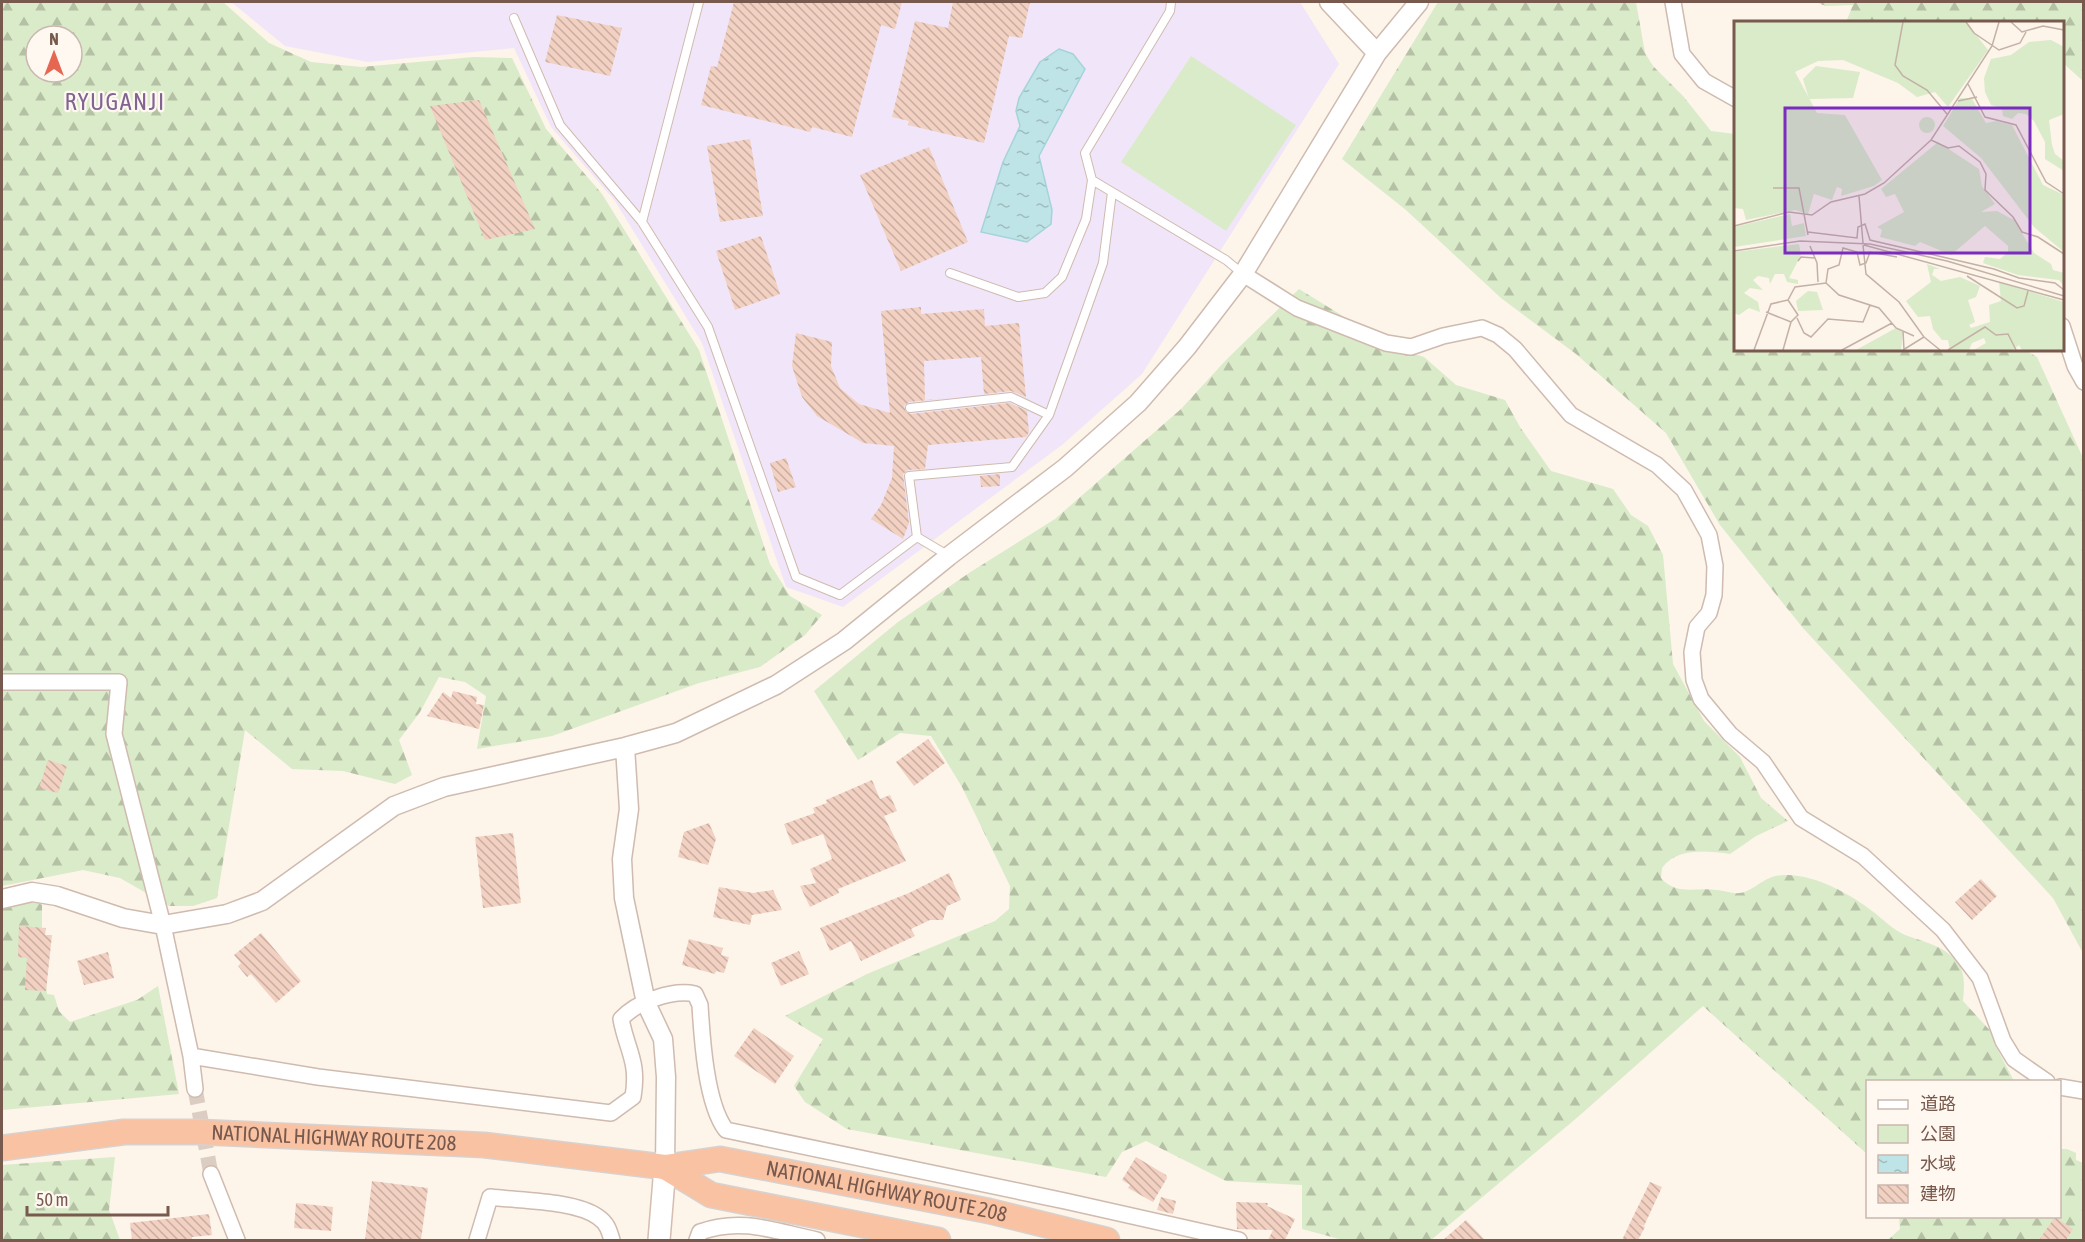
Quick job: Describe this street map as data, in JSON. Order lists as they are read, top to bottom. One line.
{"streets":{"highway":["NATIONAL HIGHWAY ROUTE 208"]},"districts":["RYUGANJI"],"legend":["道路","公園","水域","建物"],"scale_bar":"50 m","north":"top"}
